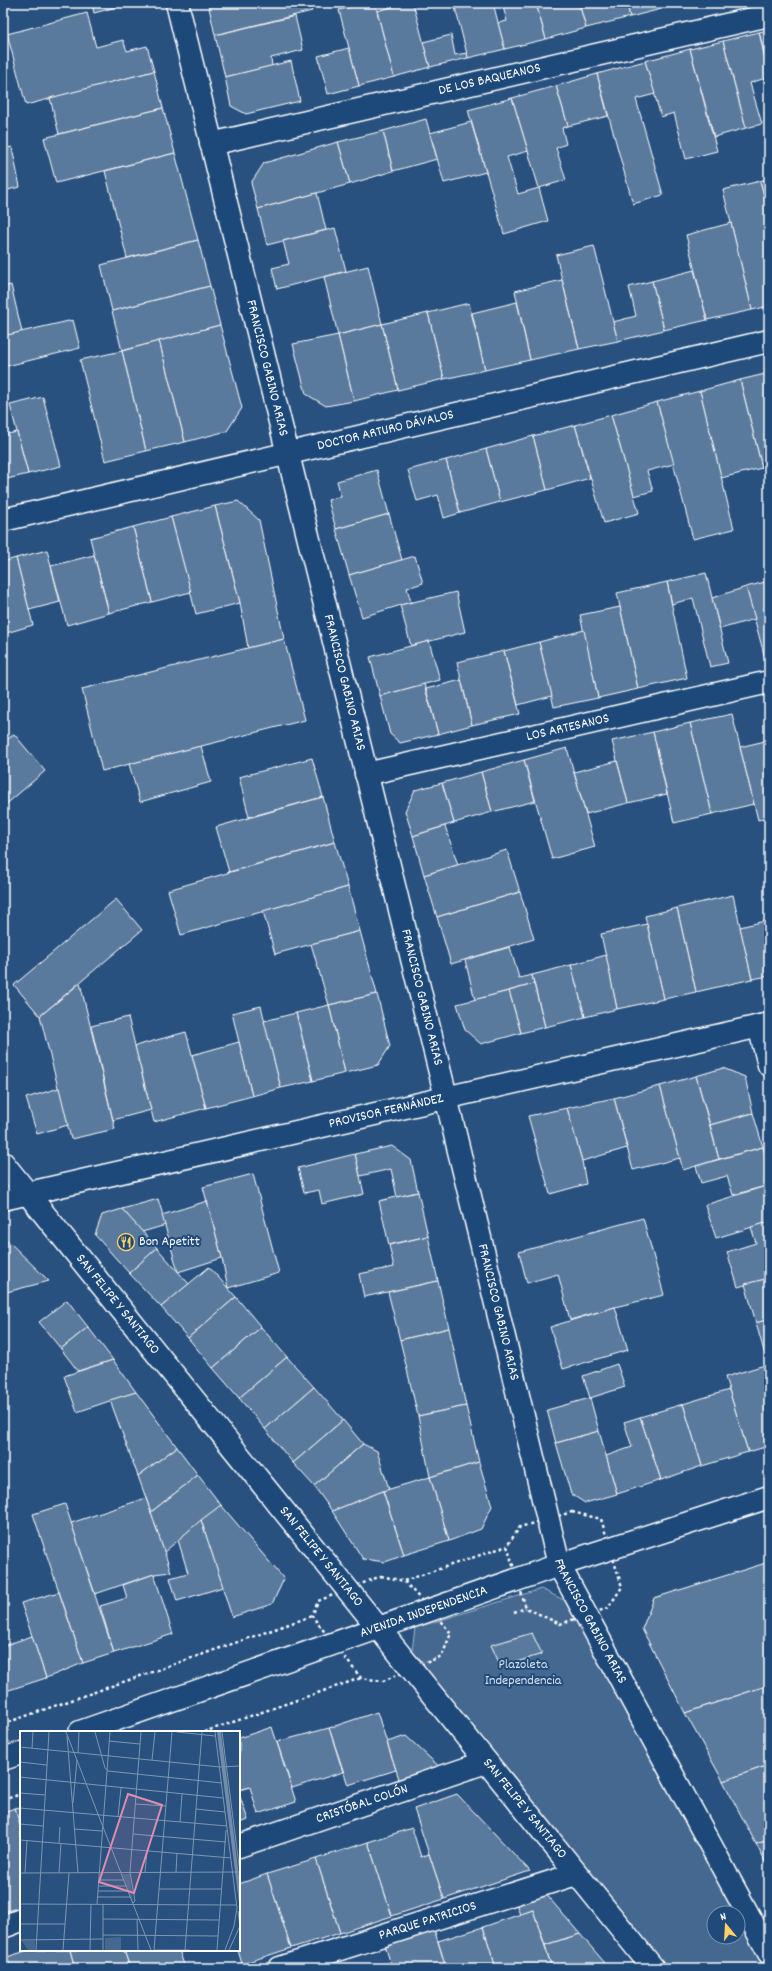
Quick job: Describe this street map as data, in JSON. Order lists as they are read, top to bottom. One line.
{"streets":{"street":["DE LOS BAQUEANOS","FRANCISCO GABINO ARIAS","DOCTOR ARTURO DÁVALOS","LOS ARTESANOS","PROVISOR FERNÁNDEZ","SAN FELIPE Y SANTIAGO","AVENIDA INDEPENDENCIA","CRISTÓBAL COLÓN","PARQUE PATRICIOS"]},"crossings":[["DE LOS BAQUEANOS","FRANCISCO GABINO ARIAS"],["FRANCISCO GABINO ARIAS","DOCTOR ARTURO DÁVALOS"],["FRANCISCO GABINO ARIAS","LOS ARTESANOS"],["FRANCISCO GABINO ARIAS","PROVISOR FERNÁNDEZ"],["FRANCISCO GABINO ARIAS","AVENIDA INDEPENDENCIA"],["PROVISOR FERNÁNDEZ","SAN FELIPE Y SANTIAGO"],["SAN FELIPE Y SANTIAGO","AVENIDA INDEPENDENCIA"],["SAN FELIPE Y SANTIAGO","CRISTÓBAL COLÓN"],["SAN FELIPE Y SANTIAGO","PARQUE PATRICIOS"]],"parks":["Plazoleta Independencia"],"places":{"restaurant":["Bon Apetitt"]},"north":"top"}
